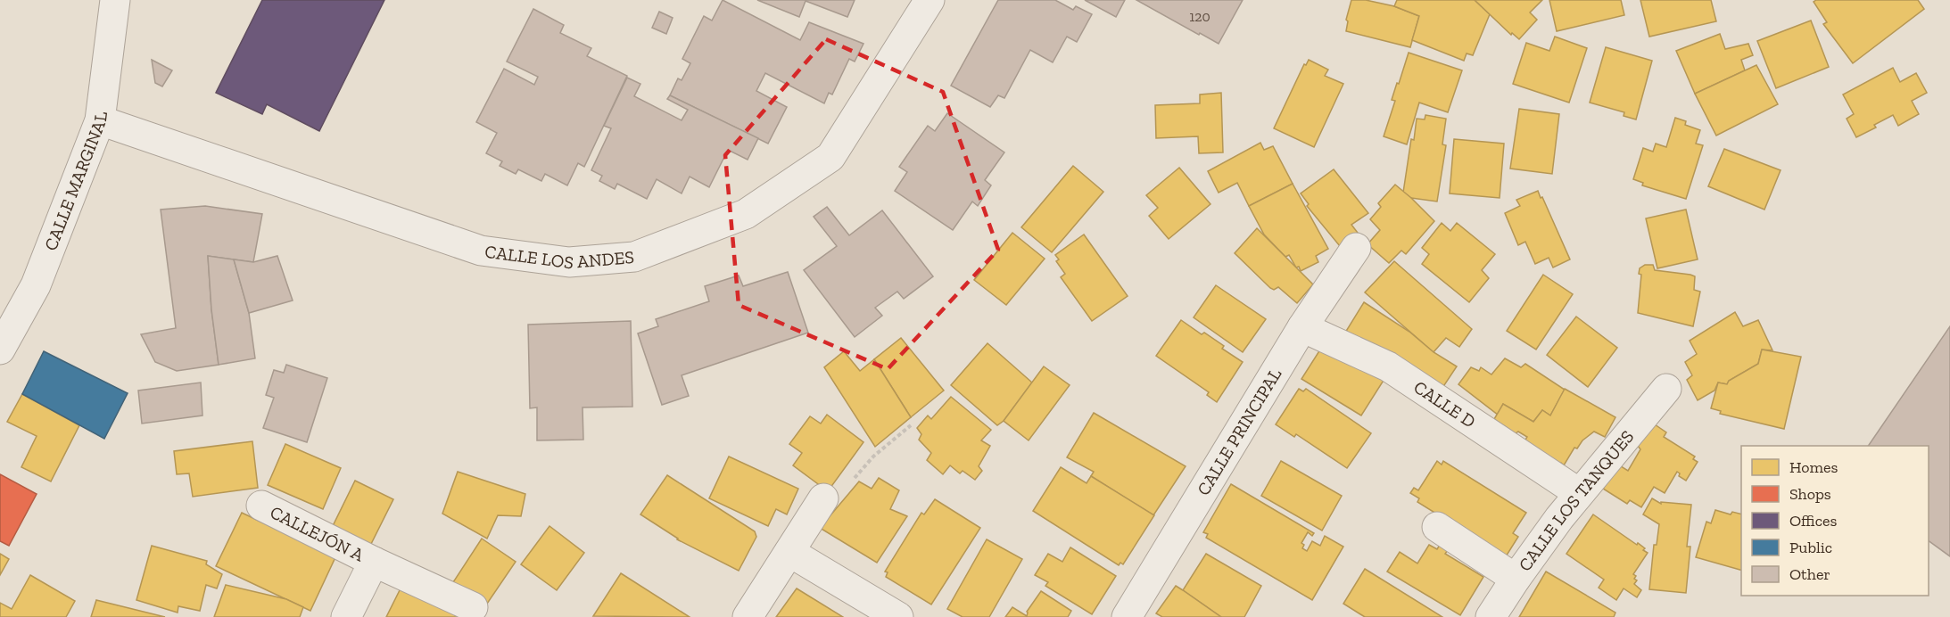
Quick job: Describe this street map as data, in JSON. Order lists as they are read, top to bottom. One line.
{"streets":{"street":["CALLE MARGINAL","CALLE LOS ANDES","CALLE D","CALLE PRINCIPAL","CALLE LOS TANQUES","CALLEJÓN A"]},"crossings":[["CALLE MARGINAL","CALLE LOS ANDES"],["CALLE D","CALLE PRINCIPAL"],["CALLE D","CALLE LOS TANQUES"]],"house_numbers":["120"],"legend":["Homes","Shops","Offices","Public","Other"]}
